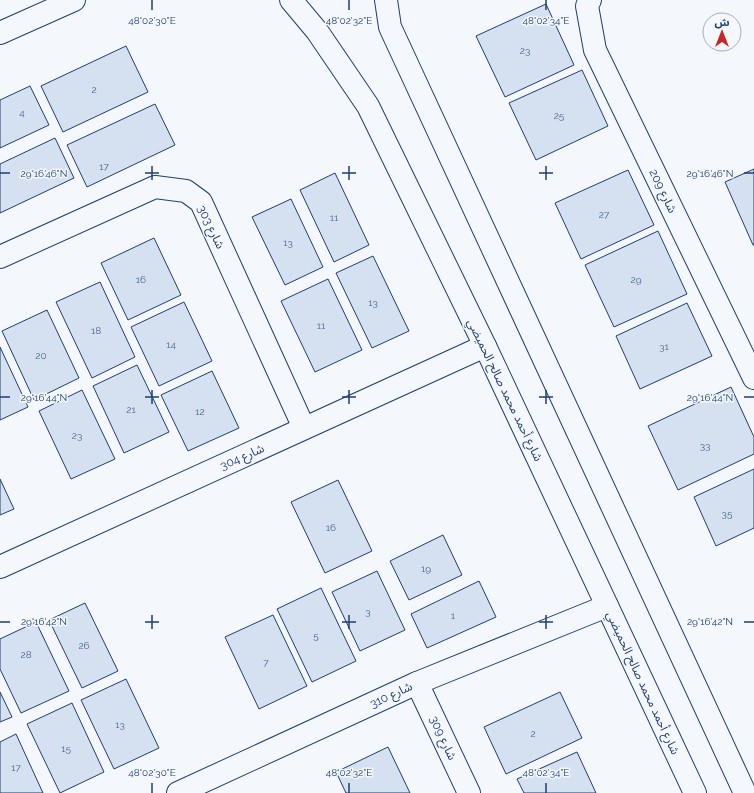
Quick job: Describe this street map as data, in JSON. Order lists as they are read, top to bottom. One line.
{"streets":{"street":["شارع 209","شارع 303","شارع أحمد محمد صالح الحميضي","شارع 304","شارع 310","شارع 309"]},"crossings":[["شارع 303","شارع 304"],["شارع أحمد محمد صالح الحميضي","شارع 304"],["شارع أحمد محمد صالح الحميضي","شارع 310"],["شارع 310","شارع 309"]],"house_numbers":["23","2","4","25","17","27","11","13","16","29","13","11","18","14","31","20","21","12","23","33","35","16","19","3","1","5","26","28","7","13","2","15","17"],"north":"top","coordinates":["48°02'30\"E","48°02'32\"E","48°02'34\"E","29°16'46\"N","29°16'44\"N","29°16'42\"N"]}
